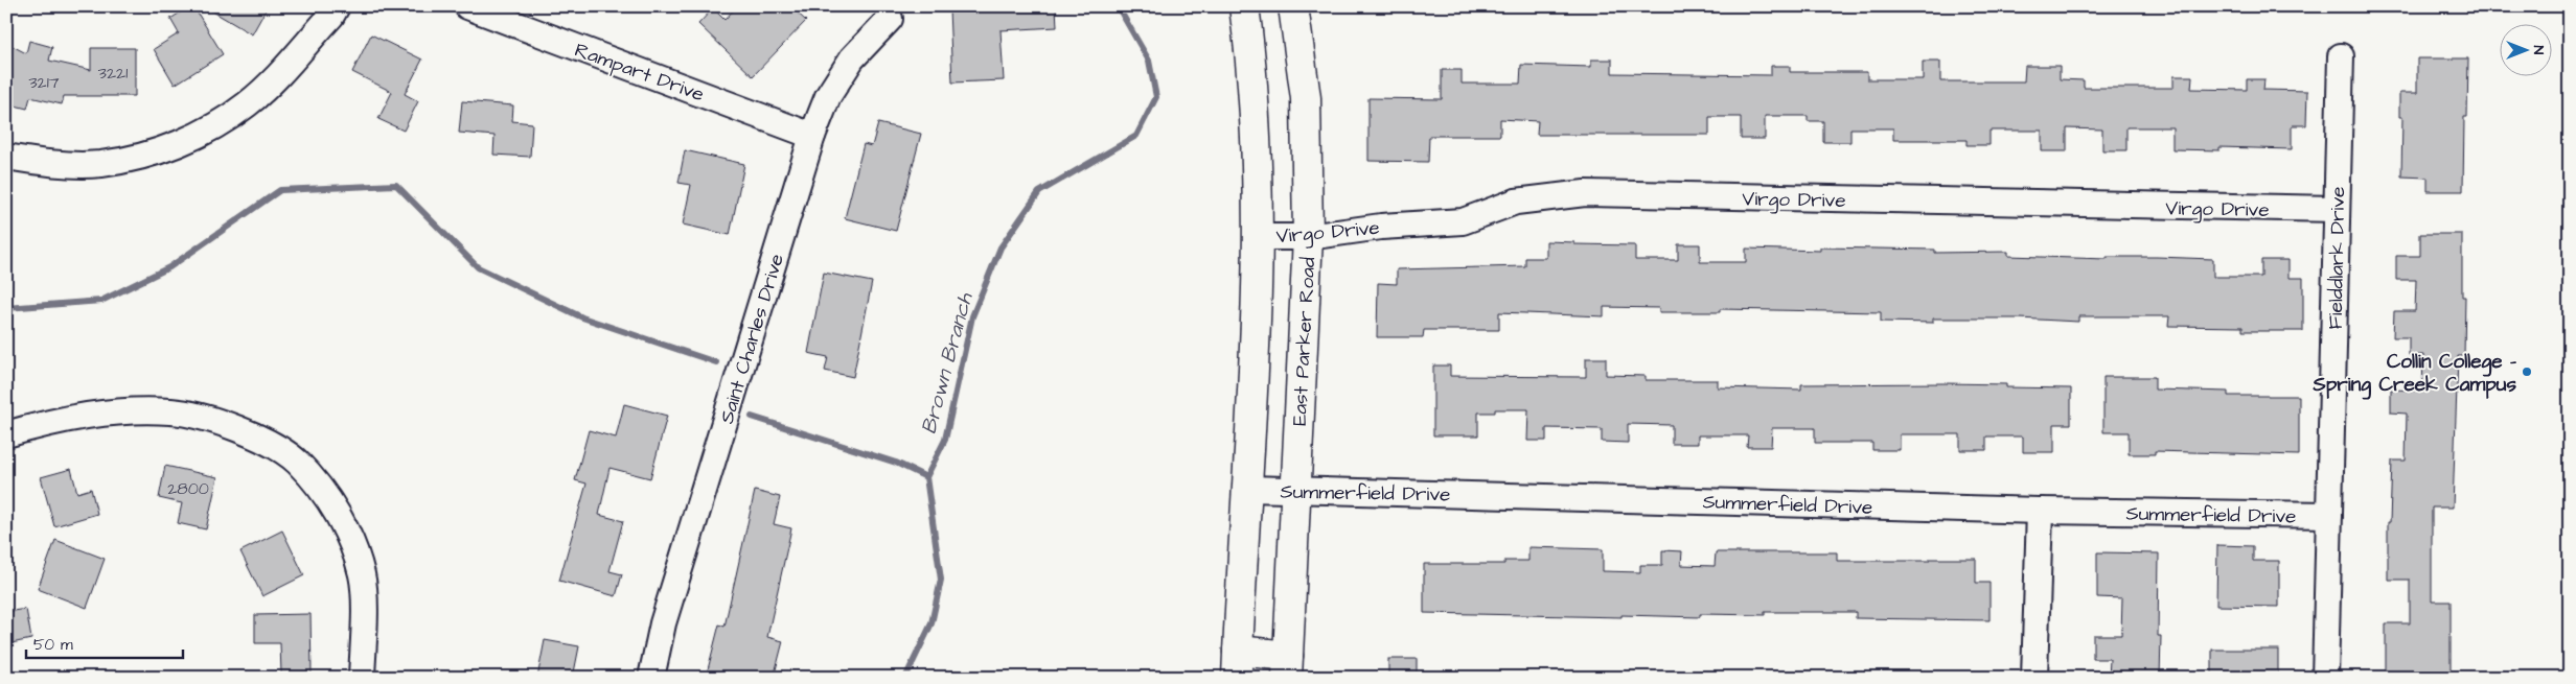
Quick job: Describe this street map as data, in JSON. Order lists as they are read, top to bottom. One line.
{"streets":{"main road":["East Parker Road"],"street":["Rampart Drive","Virgo Drive","Fielddlark Drive","Saint Charles Drive","Summerfield Drive"]},"crossings":[["Rampart Drive","Saint Charles Drive"],["Virgo Drive","Fielddlark Drive"],["Virgo Drive","East Parker Road"],["Fielddlark Drive","Summerfield Drive"],["East Parker Road","Summerfield Drive"]],"water":["Brown Branch"],"places":["Collin College - Spring Creek Campus"],"house_numbers":["3221","3217","2800"],"scale_bar":"50 m","north":"right"}
